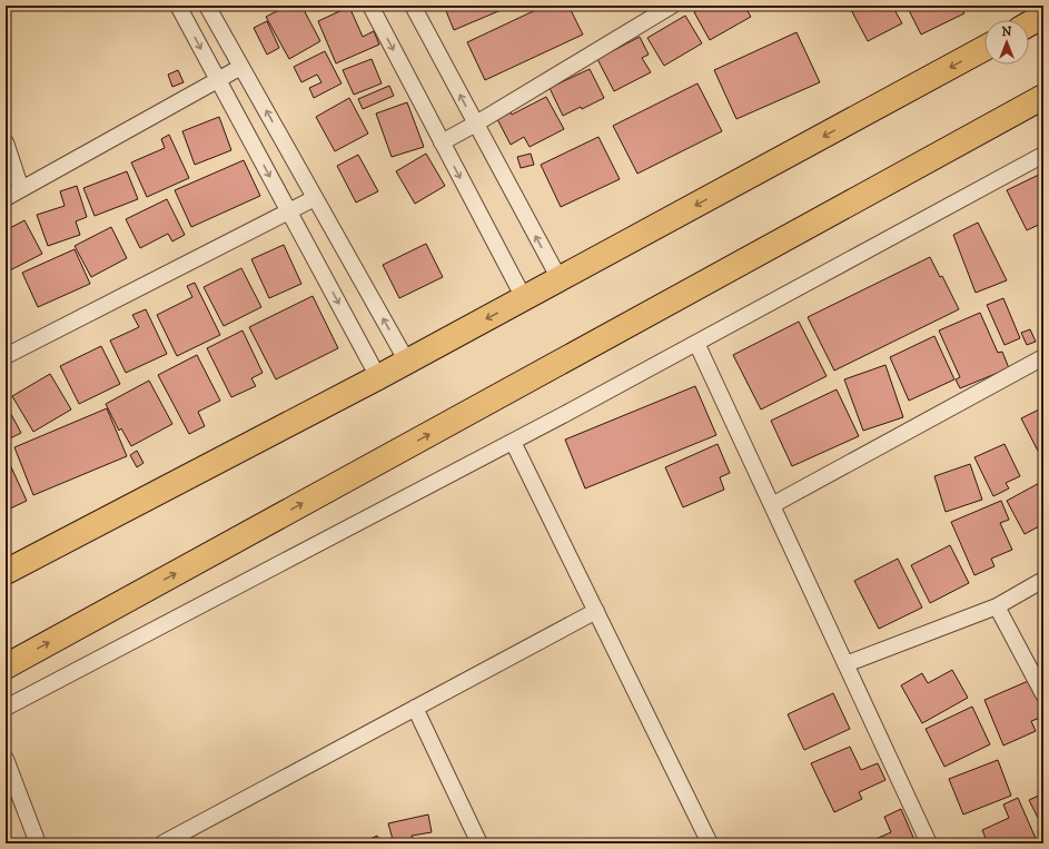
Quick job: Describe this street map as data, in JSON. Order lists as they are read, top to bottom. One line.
{"north":"top"}
